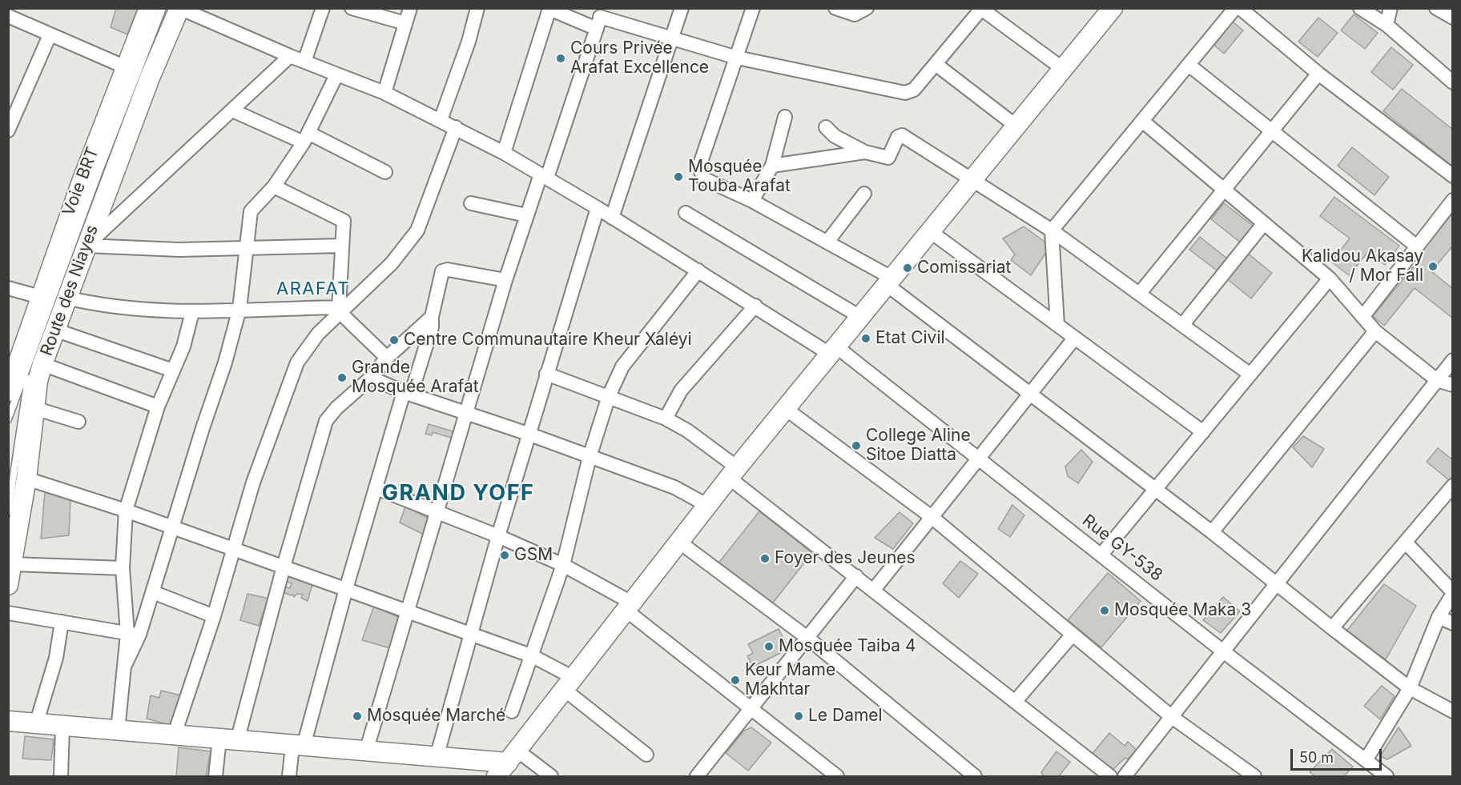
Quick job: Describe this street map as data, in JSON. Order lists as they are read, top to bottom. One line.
{"streets":{"street":["Route des Niayes","Rue GY-538"],"lane":["Voie BRT"]},"crossings":[["Voie BRT","Route des Niayes"],["Route des Niayes","Rue GY-538"]],"districts":["ARAFAT","GRAND YOFF"],"places":["Cours Privée Arafat Excellence","Mosquée Touba Arafat","Kalidou Akasay / Mor Fall","Comissariat","Etat Civil","Centre Communautaire Kheur Xaléyi","Grande Mosquée Arafat","College Aline Sitoe Diatta","GSM","Foyer des Jeunes","Mosquée Maka 3","Mosquée Taiba 4","Keur Mame Makhtar","Mosquée Marché","Le Damel"],"scale_bar":"50 m"}
